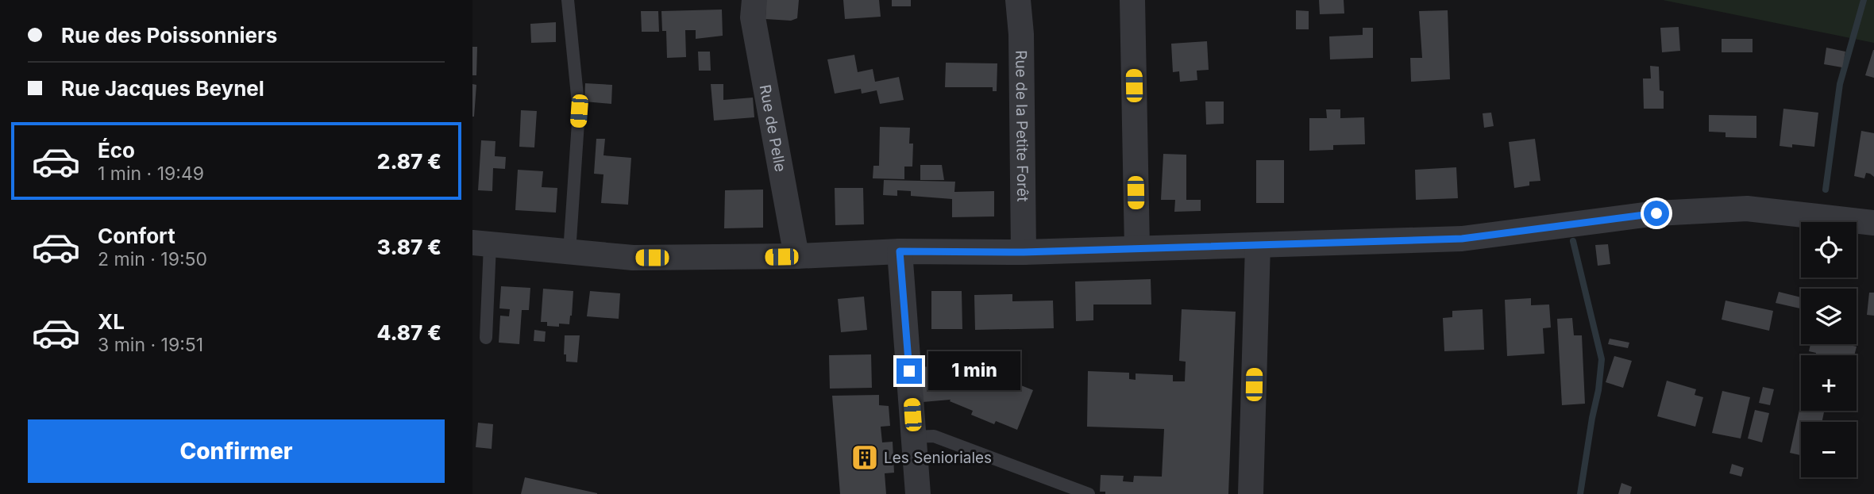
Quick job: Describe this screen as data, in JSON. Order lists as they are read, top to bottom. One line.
{"streets":{"street":["Rue de la Petite Forêt","Rue de Pelle"]},"places":{"building":["Les Senioriales"]},"page":{"banner":["Rue des Poissonniers","Rue Jacques Beynel"],"list":[{"name":"Éco","note":"1 min · 19:49","value":"2.87 €"},{"name":"Confort","note":"2 min · 19:50","value":"3.87 €"},{"name":"XL","note":"3 min · 19:51","value":"4.87 €"}],"map_buttons":["+","−"],"bubble":"1 min","buttons":"Confirmer"}}
